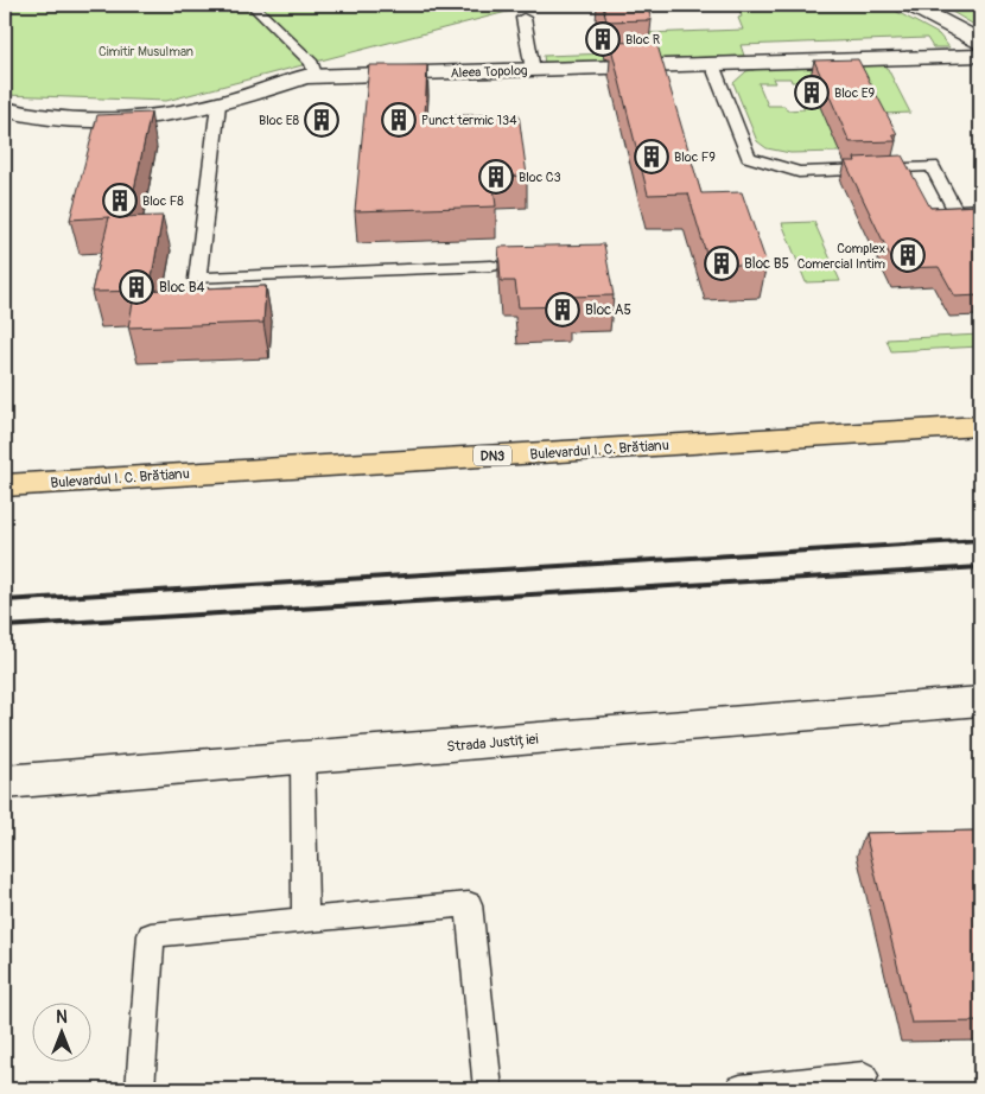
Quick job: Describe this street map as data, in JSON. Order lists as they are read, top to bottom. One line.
{"streets":{"main road":["Bulevardul I. C. Brătianu","DN3"],"street":["Aleea Topolog","Strada Justiției"]},"parks":["Cimitir Musulman"],"places":{"building":["Bloc R","Bloc E9","Bloc E8","Punct termic 134","Bloc F9","Bloc C3","Bloc F8","Complex Comercial Intim","Bloc B5","Bloc B4","Bloc A5"]},"north":"top"}
